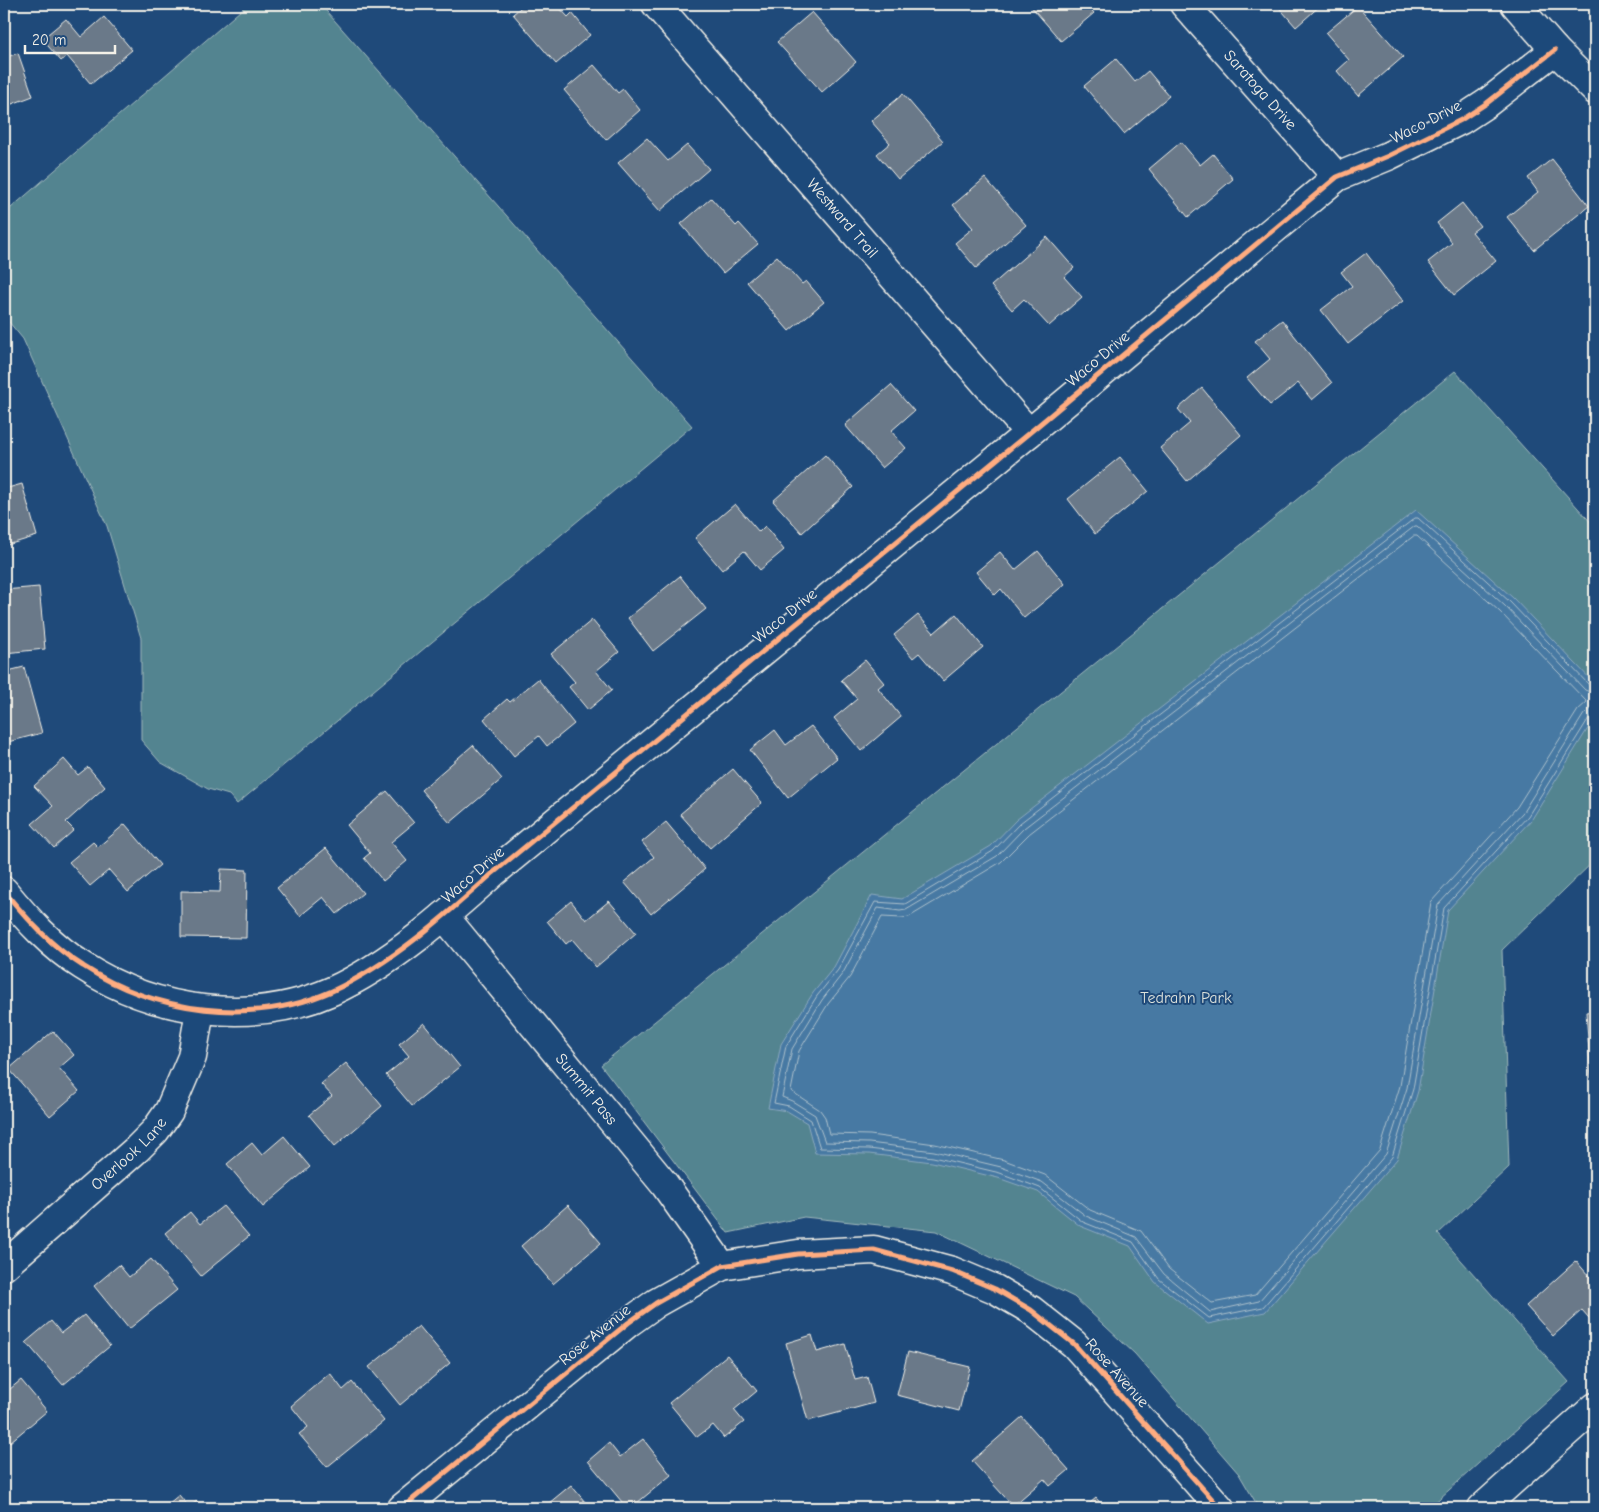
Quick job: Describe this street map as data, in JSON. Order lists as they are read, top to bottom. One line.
{"streets":{"street":["Saratoga Drive","Waco Drive","Westward Trail","Summit Pass","Overlook Lane","Rose Avenue"]},"crossings":[["Saratoga Drive","Waco Drive"],["Waco Drive","Westward Trail"],["Waco Drive","Summit Pass"],["Waco Drive","Overlook Lane"],["Summit Pass","Rose Avenue"]],"parks":["Tedrahn Park"],"scale_bar":"20 m"}
